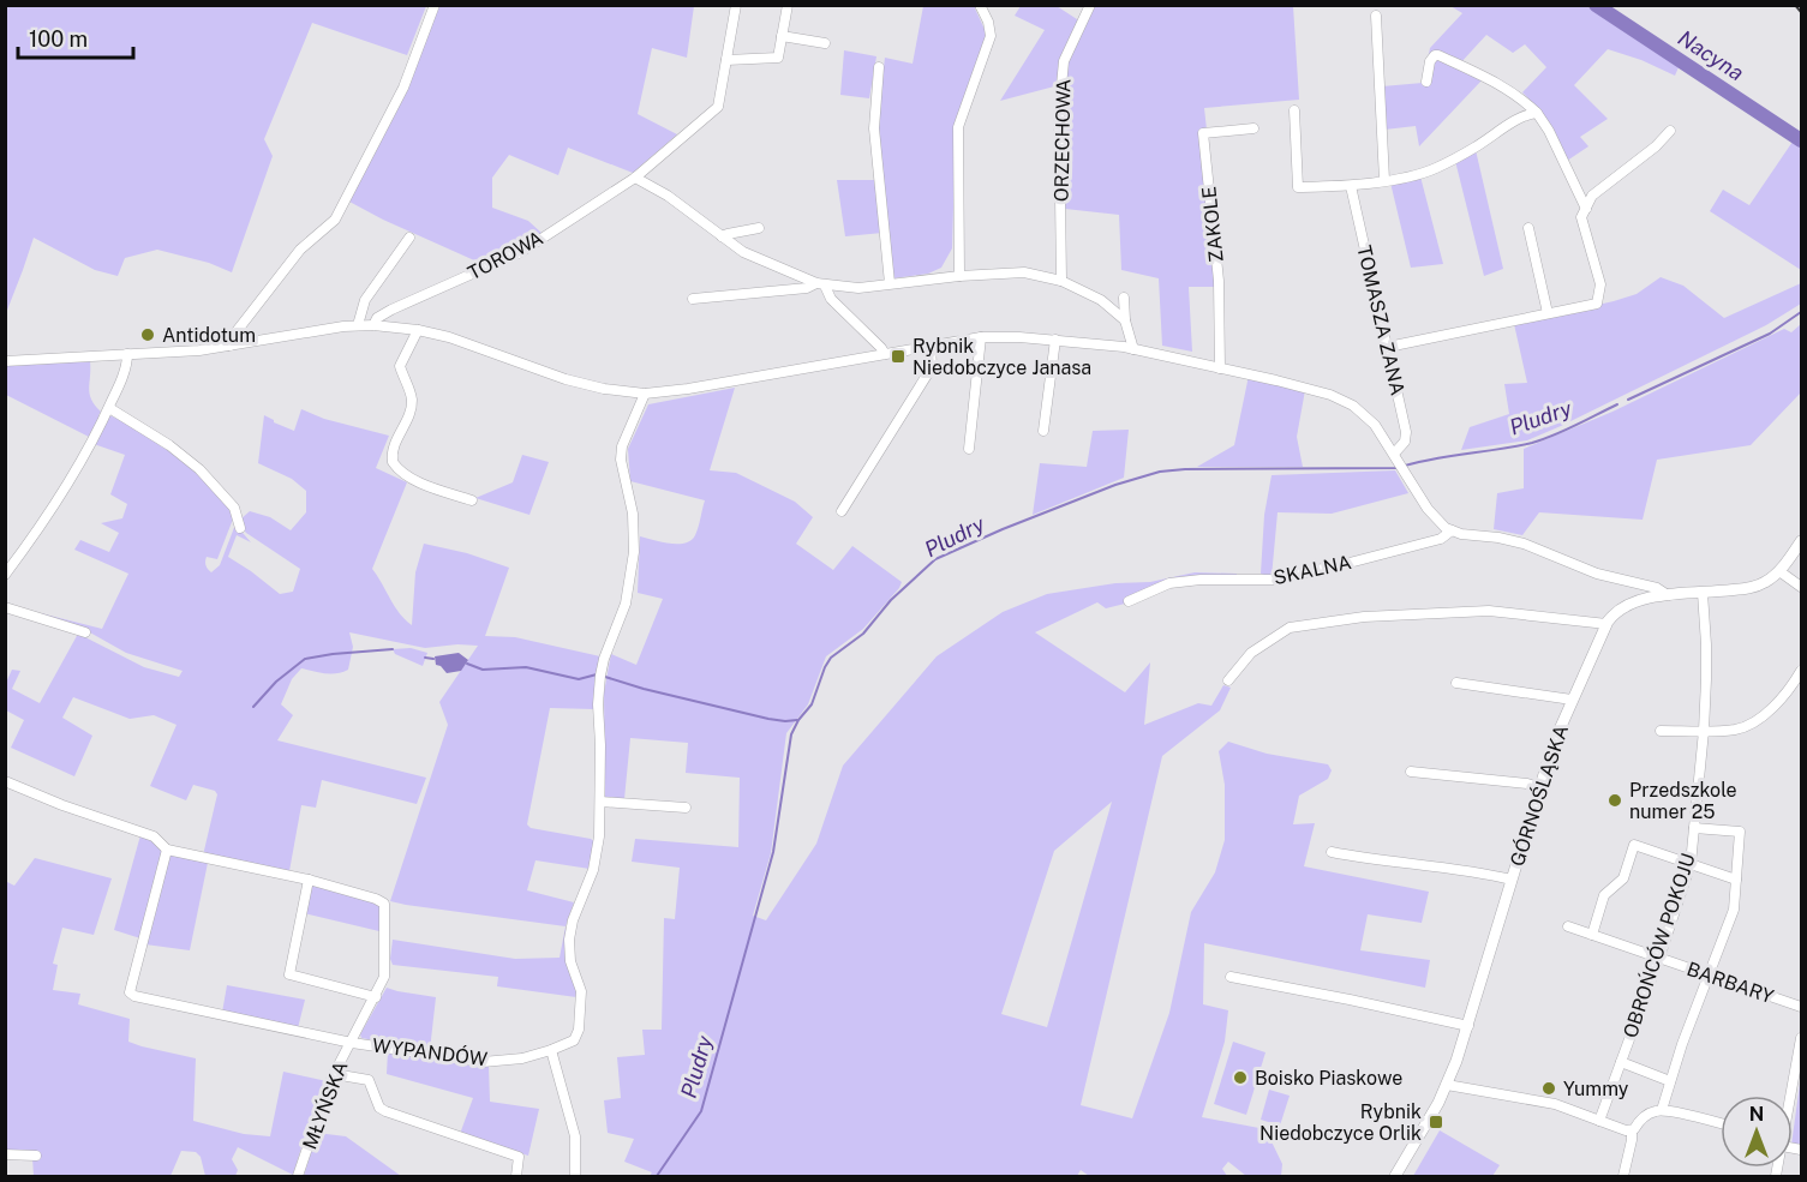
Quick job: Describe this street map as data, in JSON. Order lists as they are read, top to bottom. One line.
{"streets":{"street":["ORZECHOWA","ZAKOLE","TOROWA","TOMASZA ZANA","SKALNA","GÓRNOŚLĄSKA","OBROŃCÓW POKOJU","BARBARY","WYPANDÓW","MŁYŃSKA"]},"crossings":[["GÓRNOŚLĄSKA","OBROŃCÓW POKOJU"],["OBROŃCÓW POKOJU","BARBARY"],["WYPANDÓW","MŁYŃSKA"]],"water":["Nacyna","Pludry"],"places":{"other":["Antidotum","Przedszkole numer 25","Boisko Piaskowe","Yummy"],"transit":["Rybnik Niedobczyce Janasa","Rybnik Niedobczyce Orlik"]},"scale_bar":"100 m","north":"top"}
